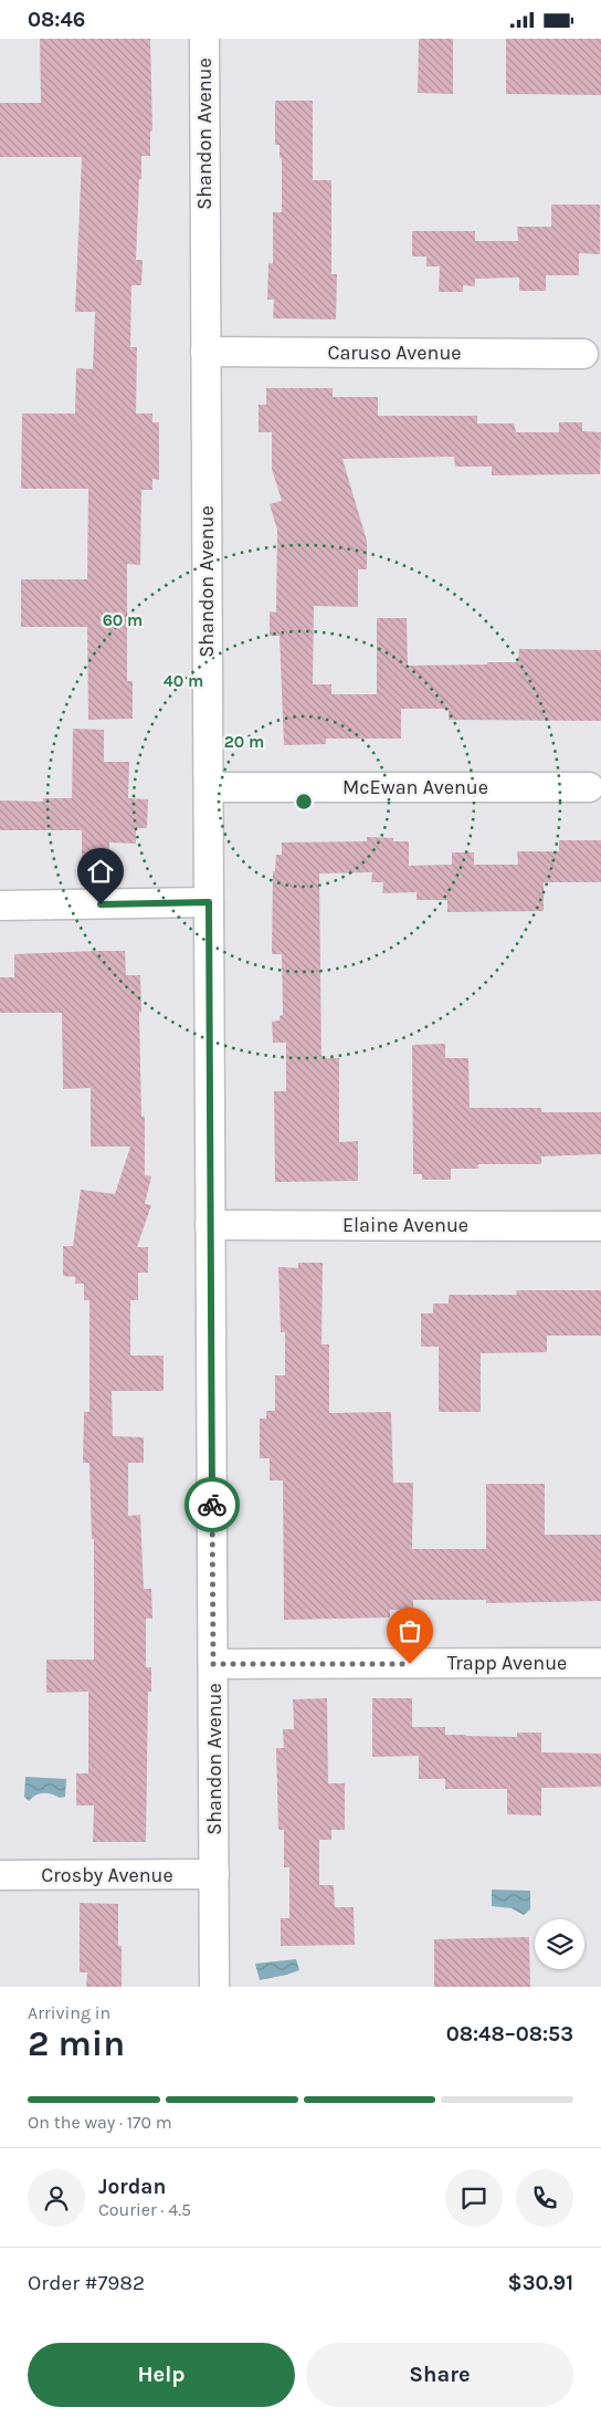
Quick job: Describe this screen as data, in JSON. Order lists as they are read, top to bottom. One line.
{"streets":{"street":["Shandon Avenue","Caruso Avenue","McEwan Avenue","Elaine Avenue","Trapp Avenue","Crosby Avenue"]},"crossings":[["Shandon Avenue","Caruso Avenue"],["Shandon Avenue","McEwan Avenue"],["Shandon Avenue","Elaine Avenue"],["Shandon Avenue","Trapp Avenue"],["Shandon Avenue","Crosby Avenue"]],"page":{"status":"08:46","heading":["2 min","Arriving in","08:48–08:53"],"panel":["Jordan","Courier · 4.5","Order #7982","$30.91"],"bar":"On the way · 170 m","buttons":["Help","Share"]},"rings":["60 m","40 m","20 m"]}
